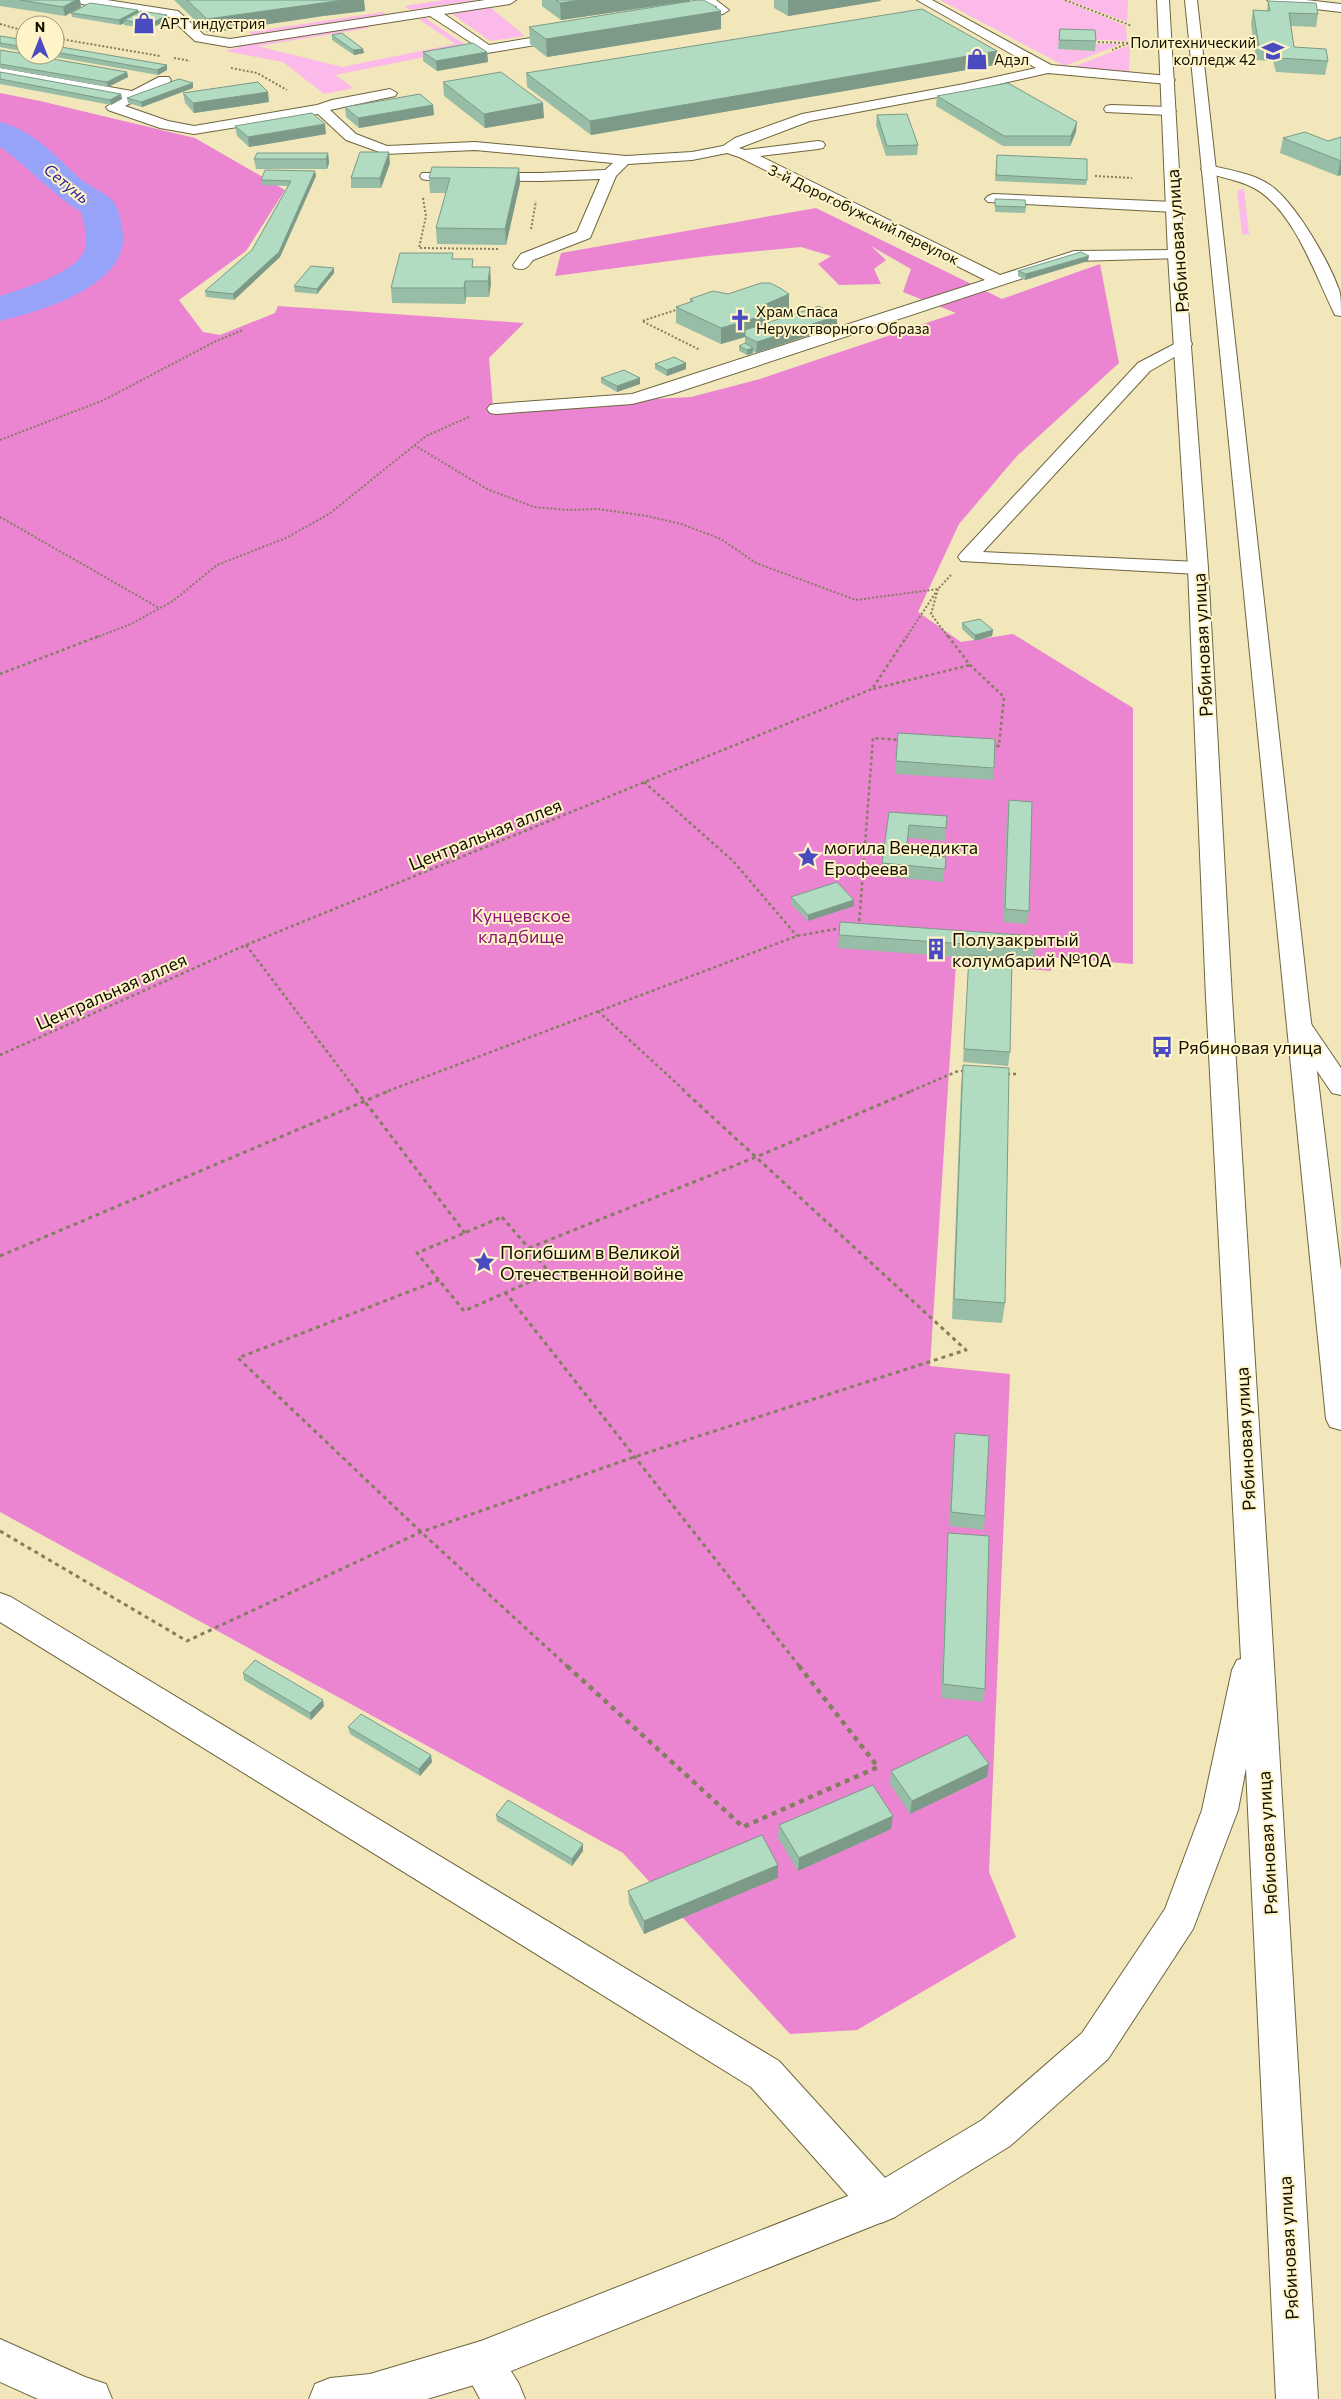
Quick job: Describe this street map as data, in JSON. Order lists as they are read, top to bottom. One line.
{"streets":{"main road":["3-й Дорогобужский переулок","Рябиновая улица"],"path":["Центральная аллея"]},"water":["Сетунь"],"parks":["Кунцевское кладбище"],"places":{"shop":["АРТ индустрия","Адэл"],"school or university":["Политехнический колледж 42"],"church":["Храм Спаса Нерукотворного Образа"],"place":["могила Венедикта Ерофеева","Погибшим в Великой Отечественной войне"],"building":["Полузакрытый колумбарий №10А"],"bus stop":["Рябиновая улица"]},"north":"top"}
